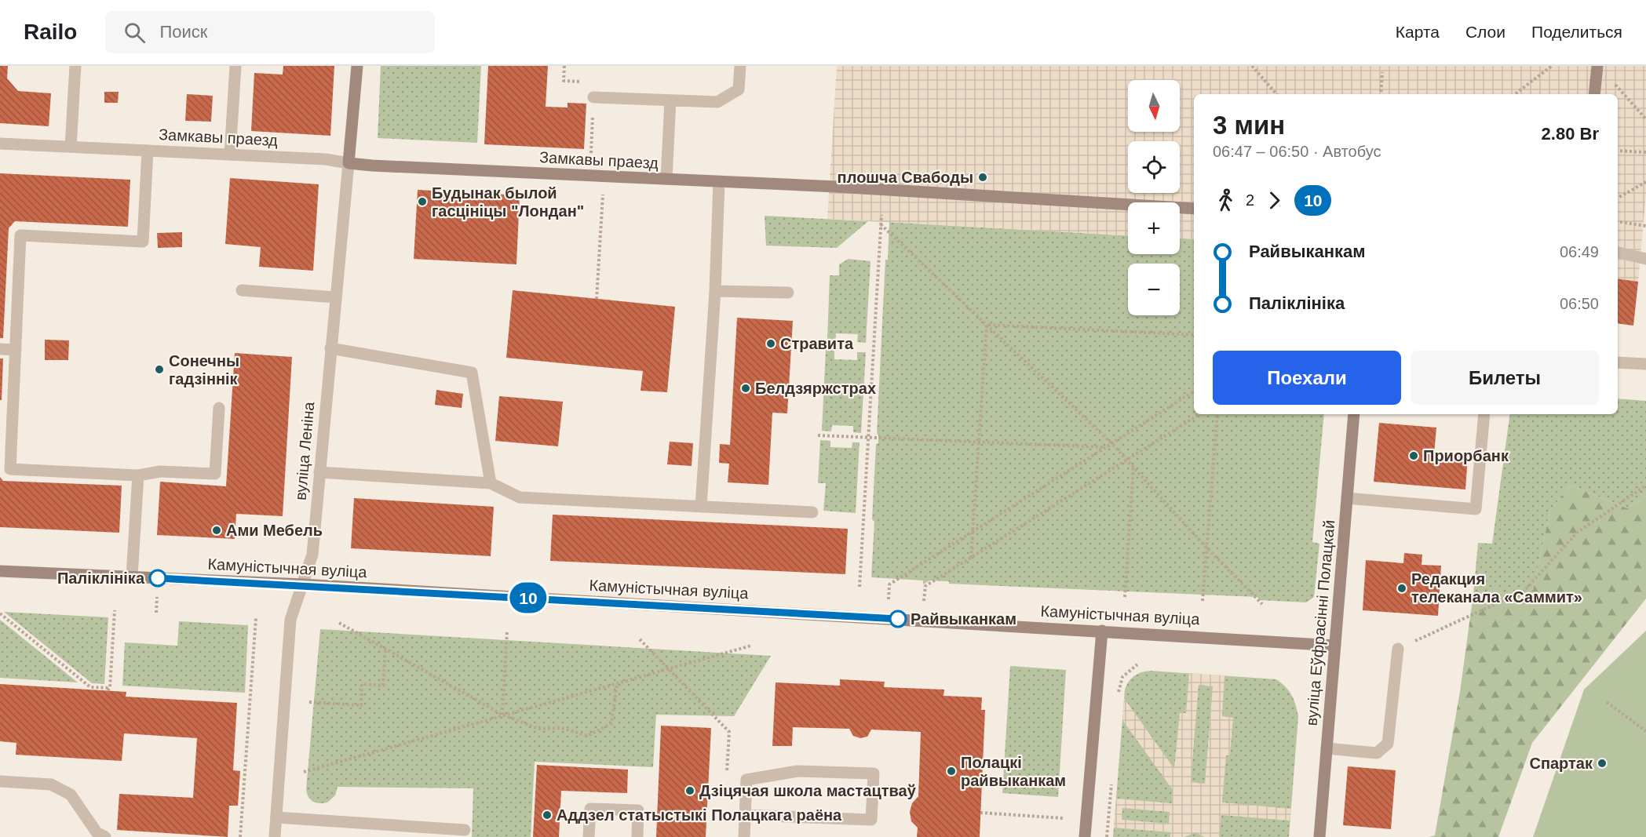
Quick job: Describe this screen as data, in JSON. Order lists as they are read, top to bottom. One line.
{"streets":{"main road":["Замкавы праезд","вуліца Леніна","Камуністычная вуліца","вуліца Еўфрасінні Полацкай"]},"crossings":[["Замкавы праезд","вуліца Леніна"],["вуліца Леніна","Камуністычная вуліца"],["Камуністычная вуліца","вуліца Еўфрасінні Полацкай"]],"places":["плошча Свабоды","Будынак былой гасцініцы \"Лондан\"","Стравита","Сонечны гадзіннік","Белдзяржстрах","Приорбанк","Ами Мебель","Паліклініка","Редакция телеканала «Саммит»","Райвыканкам","Спартак","Полацкі райвыканкам","Дзіцячая школа мастацтваў","Аддзел статыстыкі Полацкага раёна"],"lines":["bus line 10"],"north":"bottom","page":{"header":"Railo","search":"Поиск","nav":["Карта","Слои","Поделиться"],"on_map":"10","map_buttons":["+","−"],"heading":["3 мин","06:47 – 06:50 · Автобус","2.80 Br"],"legs":["2","10"],"list":[{"name":"Райвыканкам","value":"06:49"},{"name":"Паліклініка","value":"06:50"}],"buttons":["Поехали","Билеты"]}}
